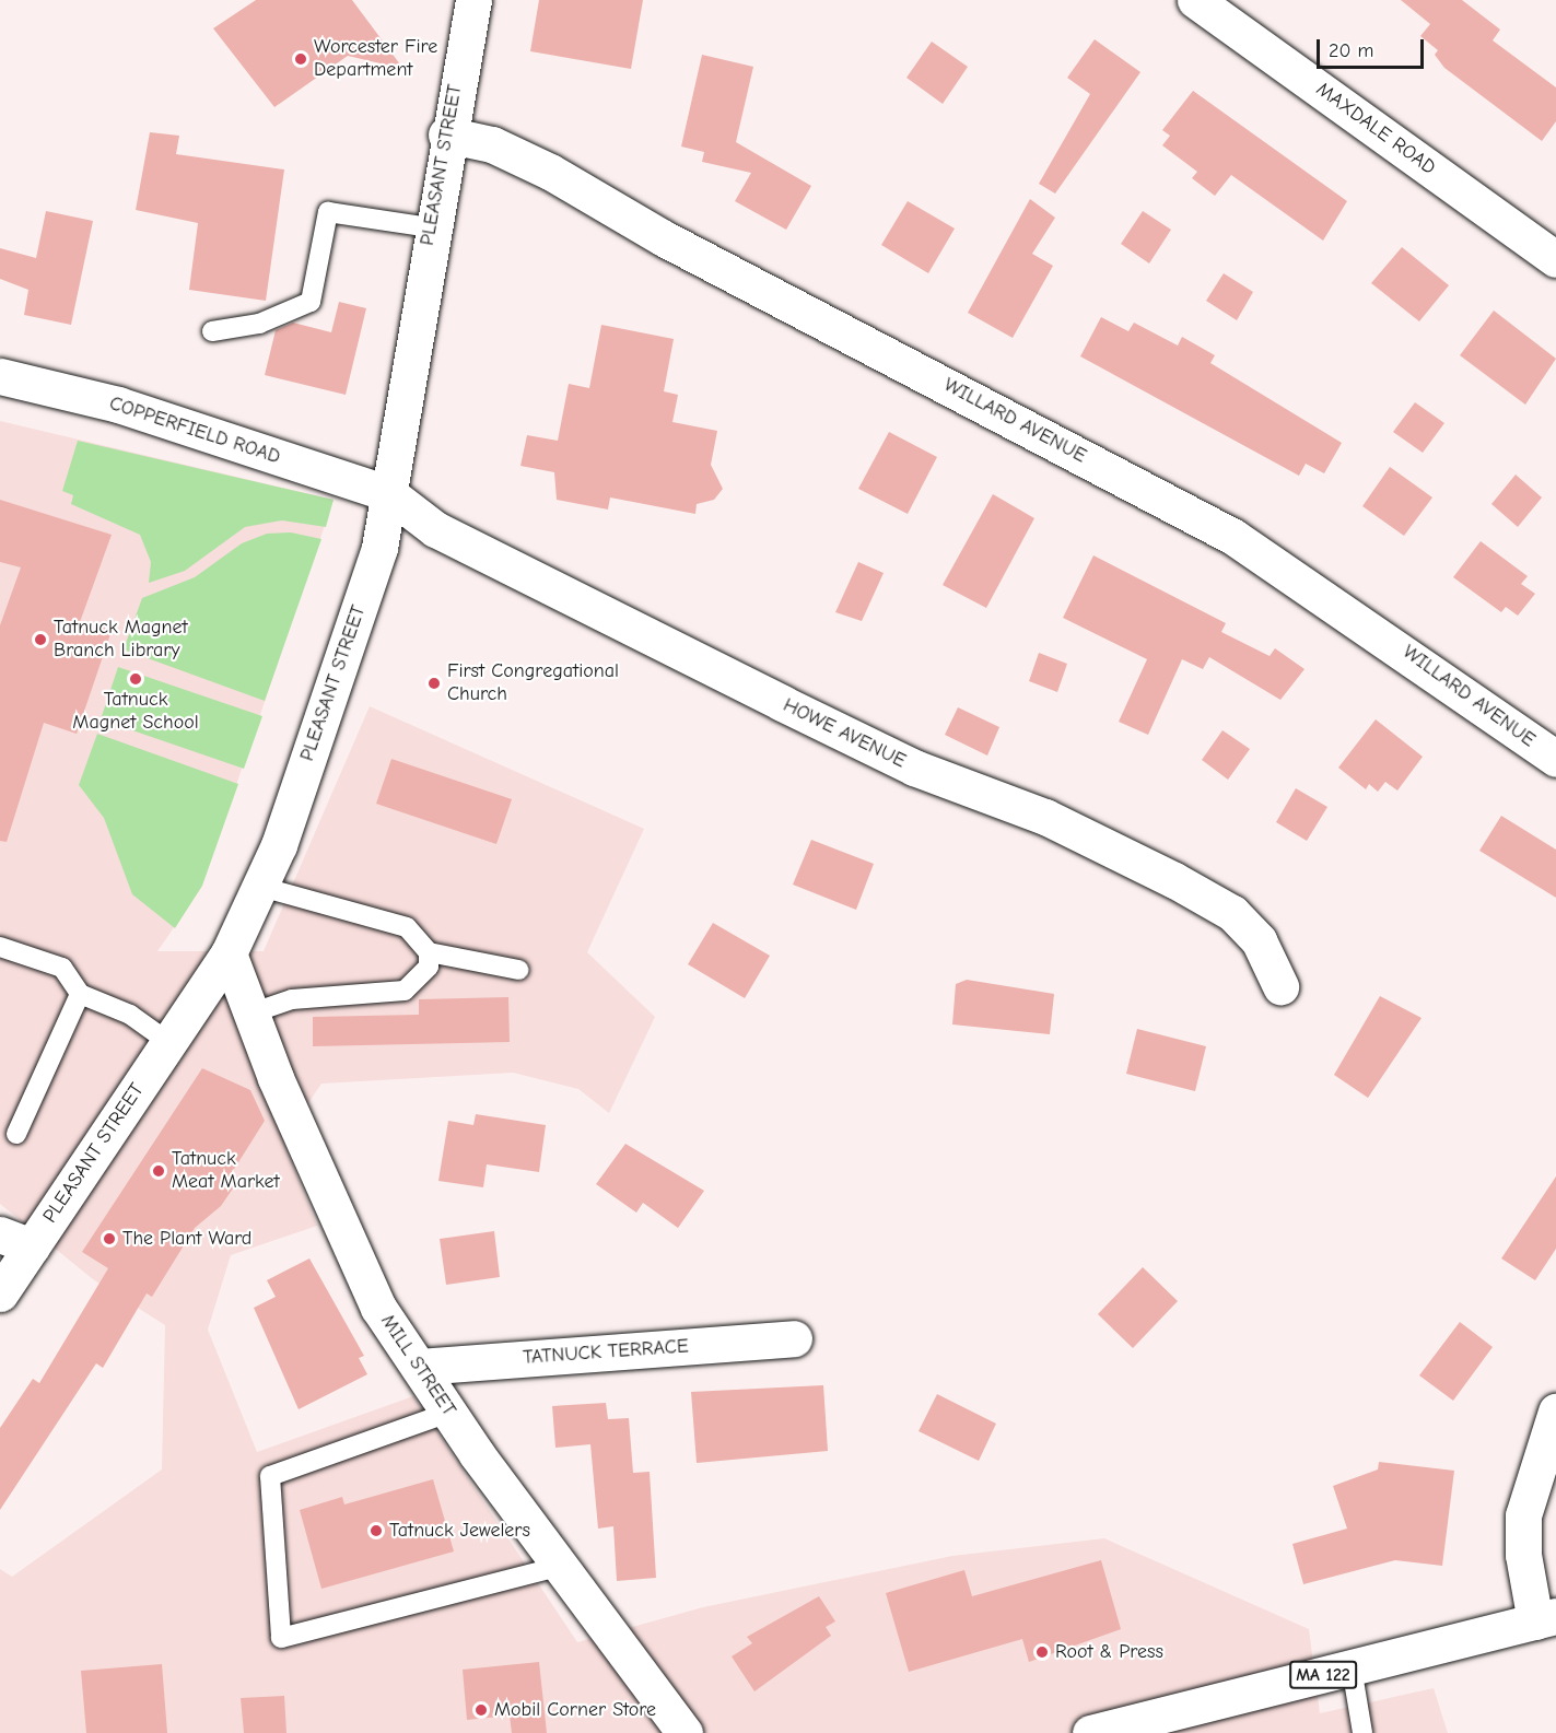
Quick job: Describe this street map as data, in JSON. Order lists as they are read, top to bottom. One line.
{"streets":{"street":["MAXDALE ROAD","PLEASANT STREET","WILLARD AVENUE","COPPERFIELD ROAD","HOWE AVENUE","TATNUCK TERRACE","MILL STREET","MA 122"]},"crossings":[["PLEASANT STREET","WILLARD AVENUE"],["PLEASANT STREET","COPPERFIELD ROAD"],["PLEASANT STREET","HOWE AVENUE"],["PLEASANT STREET","MILL STREET"],["COPPERFIELD ROAD","HOWE AVENUE"],["TATNUCK TERRACE","MILL STREET"]],"places":["Worcester Fire Department","Tatnuck Magnet Branch Library","Tatnuck Magnet School","First Congregational Church","Tatnuck Meat Market","The Plant Ward","Tatnuck Jewelers","Root & Press","Mobil Corner Store"],"scale_bar":"20 m"}
